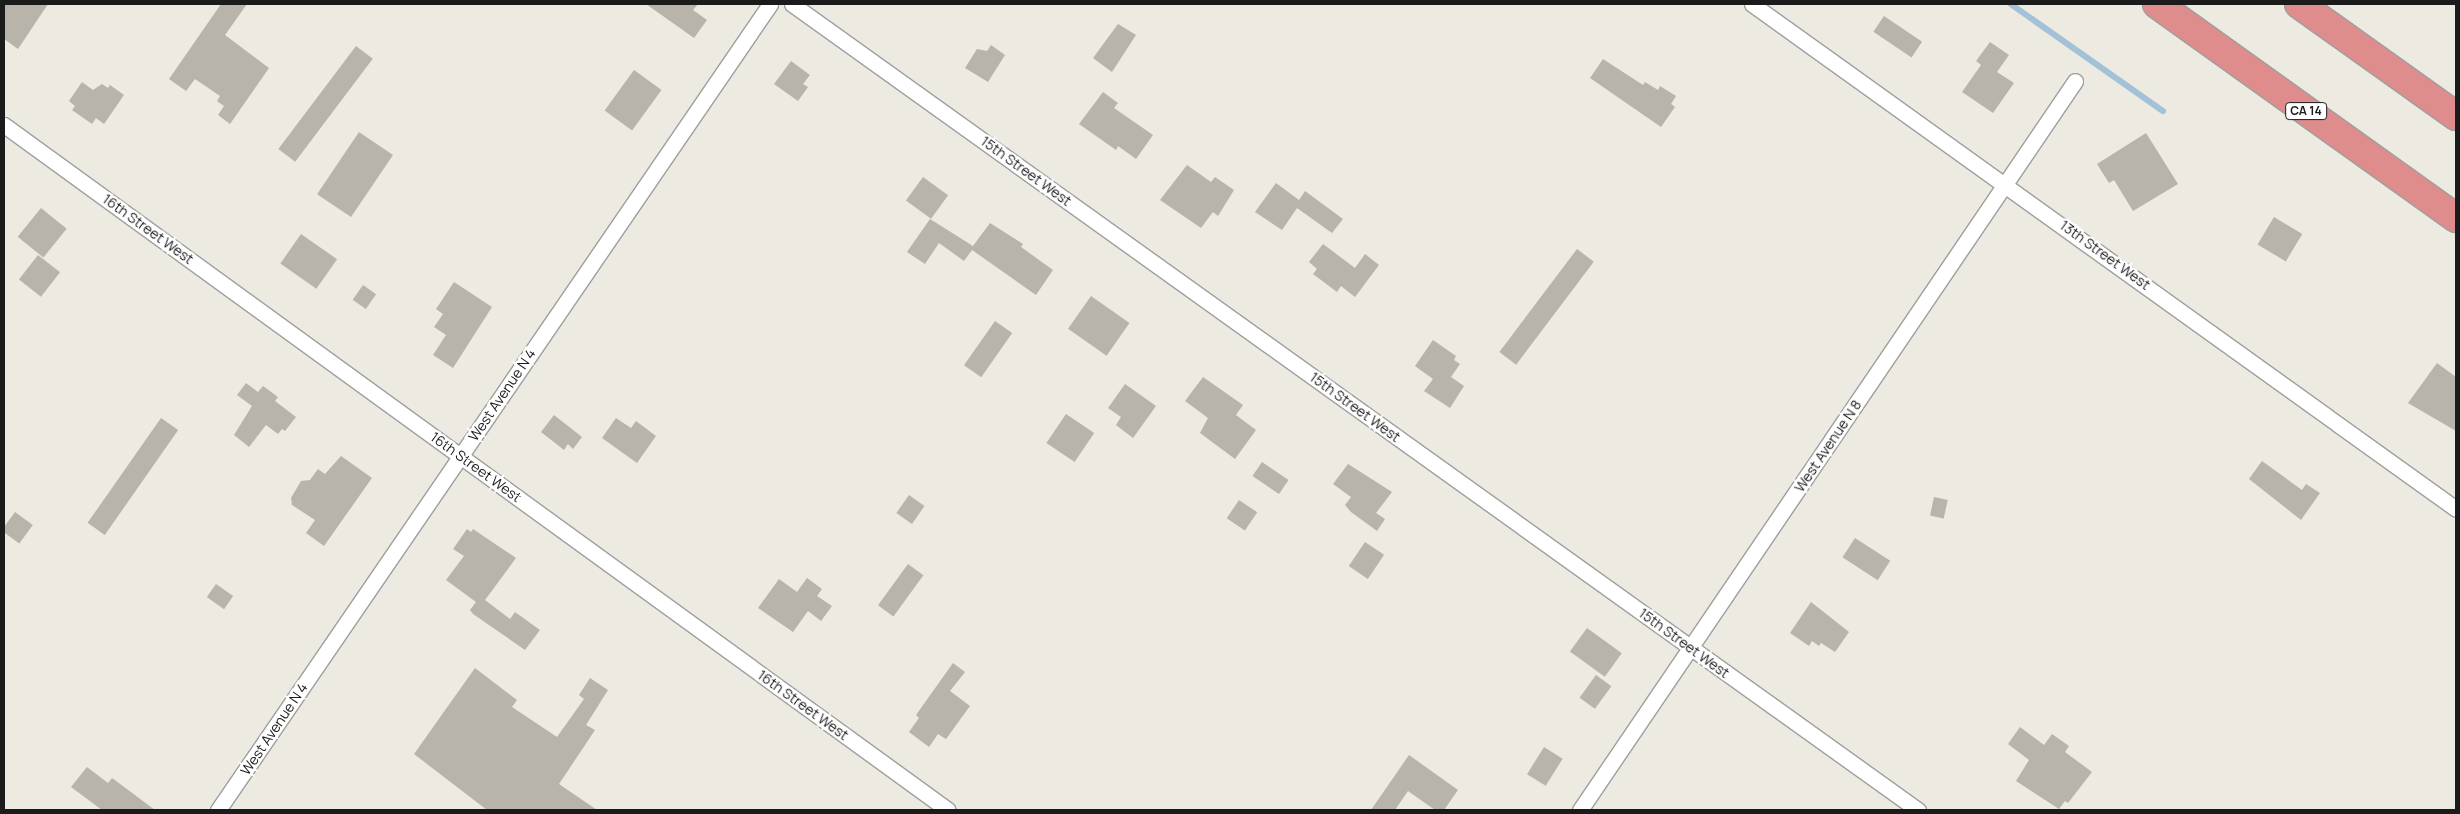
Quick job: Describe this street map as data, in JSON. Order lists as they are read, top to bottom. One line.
{"streets":{"highway":["CA 14"],"street":["15th Street West","16th Street West","13th Street West","West Avenue N 4","West Avenue N 8"]},"crossings":[["15th Street West","West Avenue N 8"],["16th Street West","West Avenue N 4"],["13th Street West","West Avenue N 8"]]}
